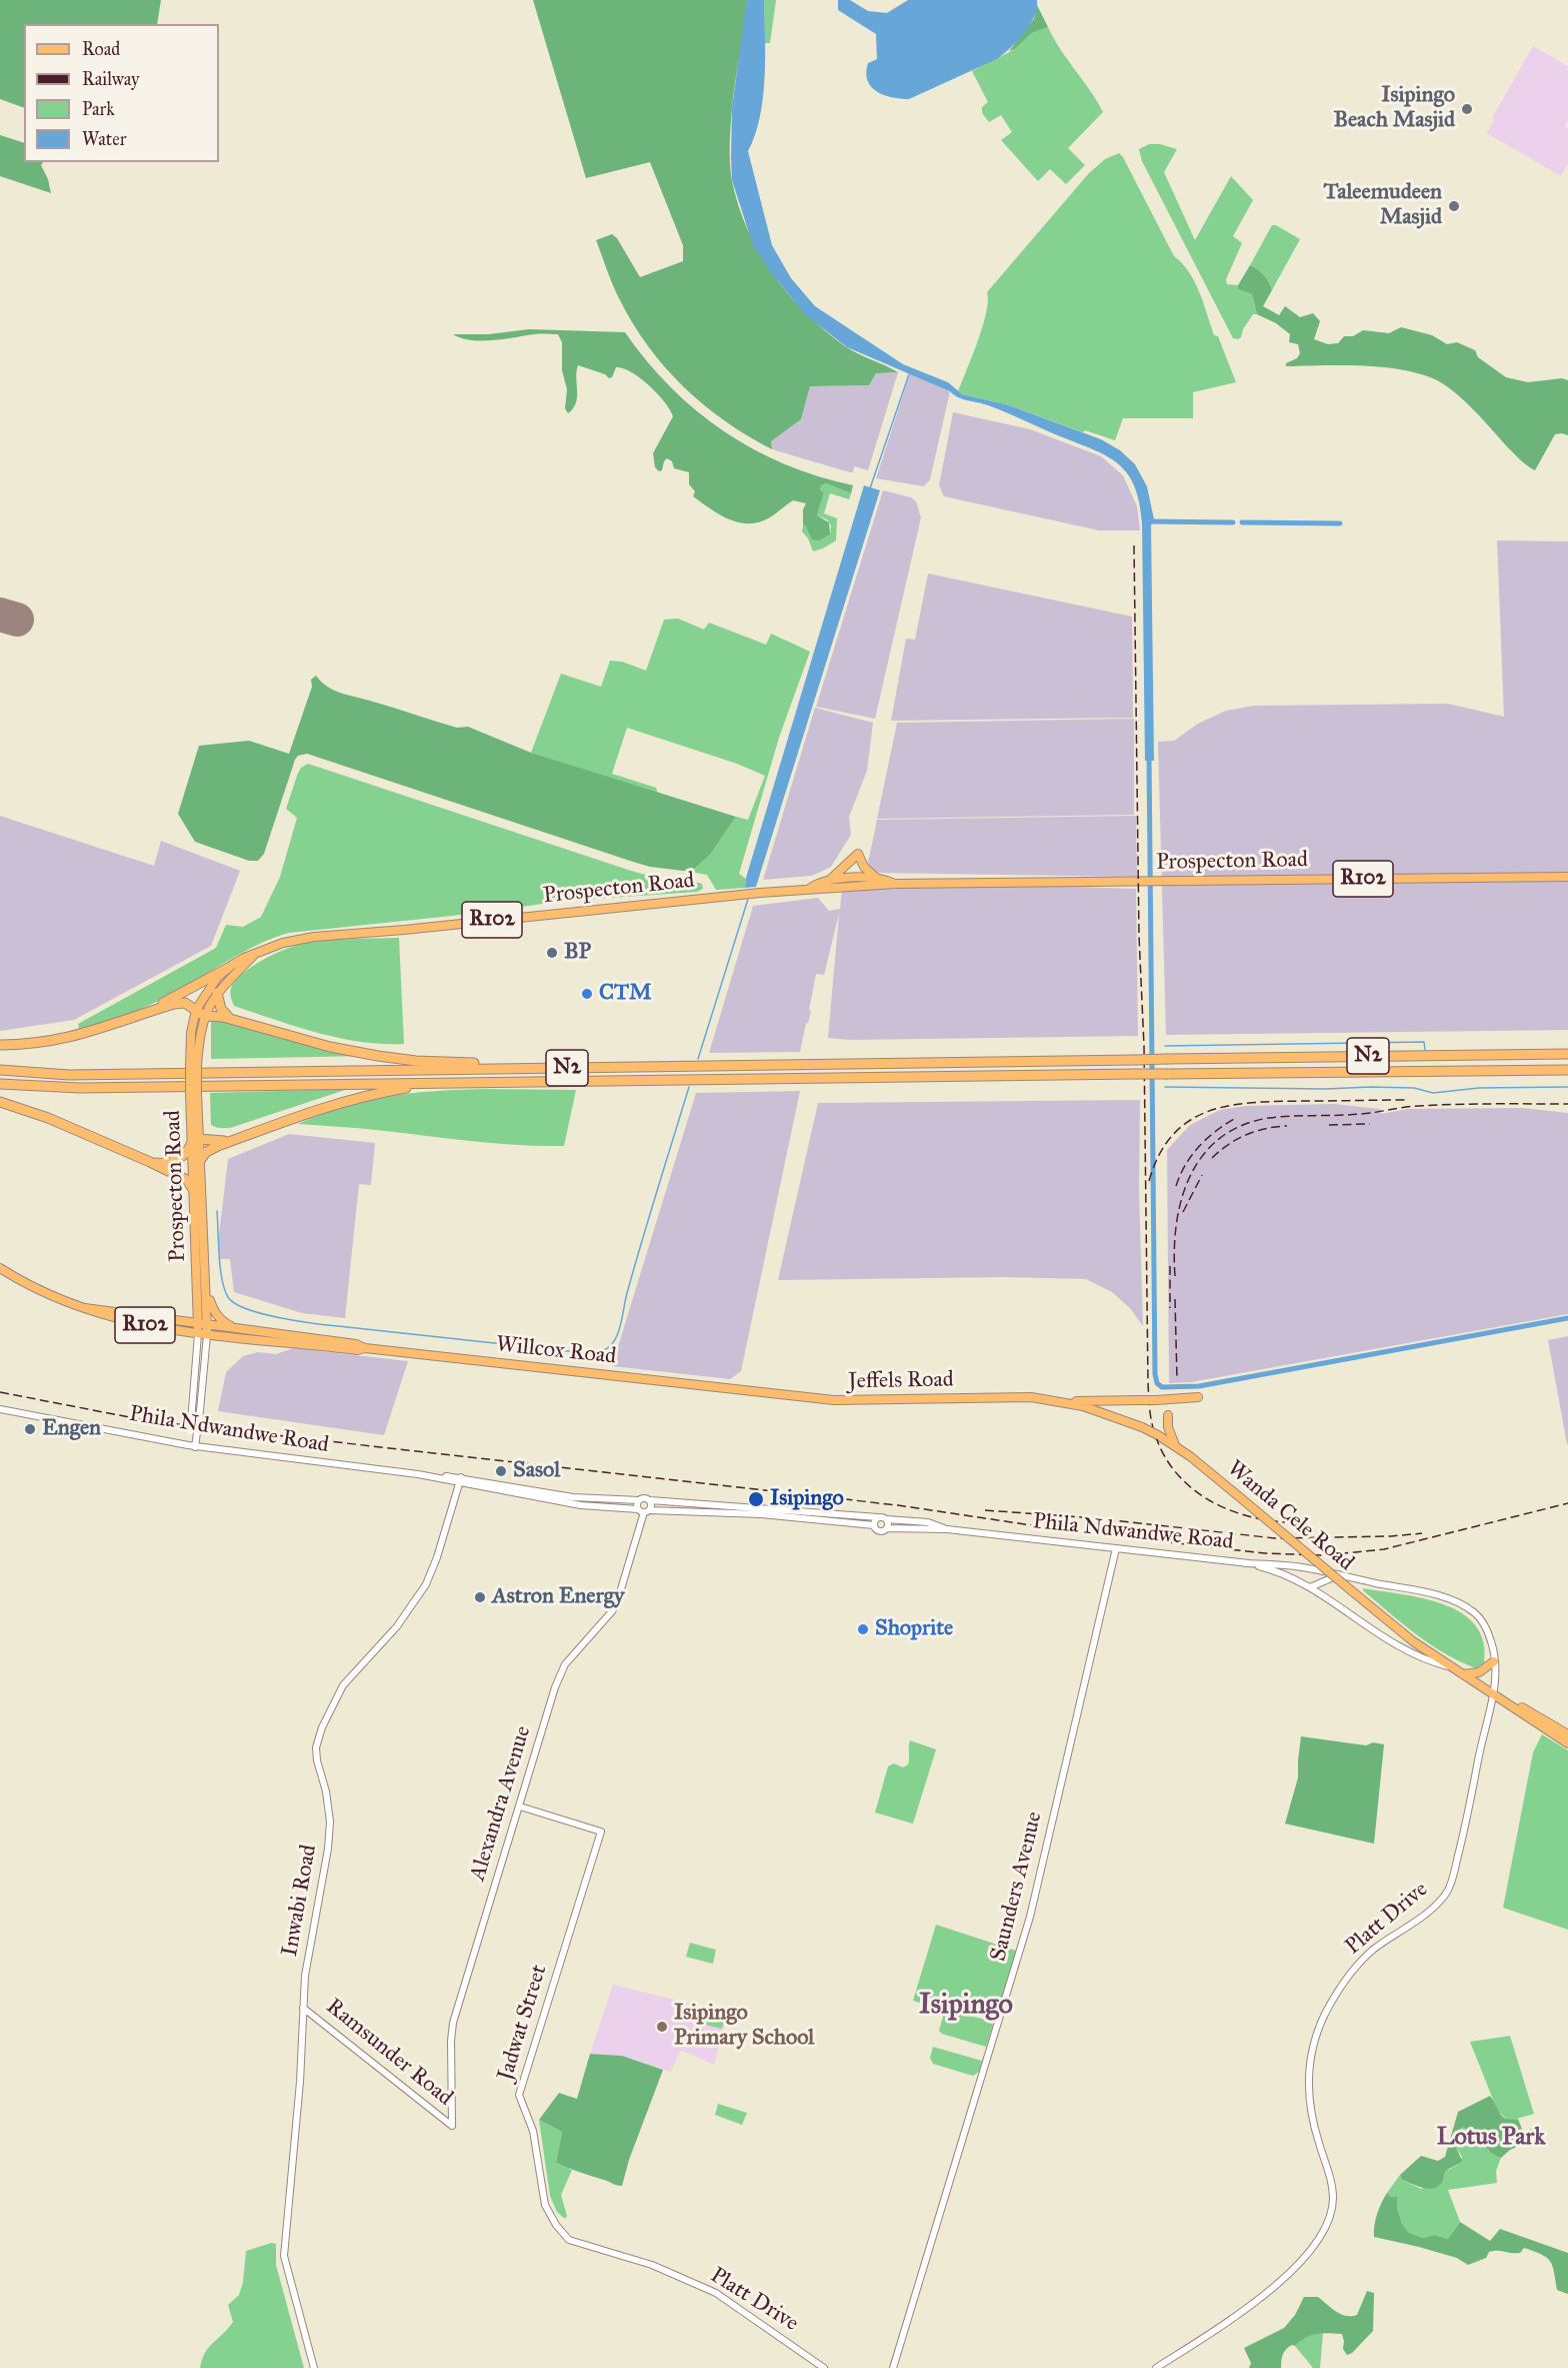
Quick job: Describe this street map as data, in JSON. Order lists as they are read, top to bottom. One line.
{"streets":{"highway":["N2"],"main road":["Prospecton Road","R102","Willcox Road","Jeffels Road","Wanda Cele Road"],"street":["Phila Ndwandwe Road","Alexandra Avenue","Saunders Avenue","Inwabi Road","Platt Drive","Jadwat Street","Ramsunder Road"]},"crossings":[["Prospecton Road","R102"],["Prospecton Road","Willcox Road"],["Prospecton Road","Phila Ndwandwe Road"],["R102","Willcox Road"],["Willcox Road","Jeffels Road"],["Jeffels Road","Wanda Cele Road"],["Phila Ndwandwe Road","Wanda Cele Road"],["Phila Ndwandwe Road","Alexandra Avenue"],["Phila Ndwandwe Road","Saunders Avenue"],["Phila Ndwandwe Road","Inwabi Road"],["Phila Ndwandwe Road","Platt Drive"],["Wanda Cele Road","Platt Drive"],["Alexandra Avenue","Jadwat Street"],["Alexandra Avenue","Ramsunder Road"],["Inwabi Road","Ramsunder Road"],["Platt Drive","Jadwat Street"]],"districts":["Isipingo","Lotus Park"],"places":["Isipingo Beach Masjid","Taleemudeen Masjid","BP","CTM","Engen","Sasol","Isipingo","Astron Energy","Shoprite","Isipingo Primary School"],"legend":["Road","Railway","Park","Water"]}
